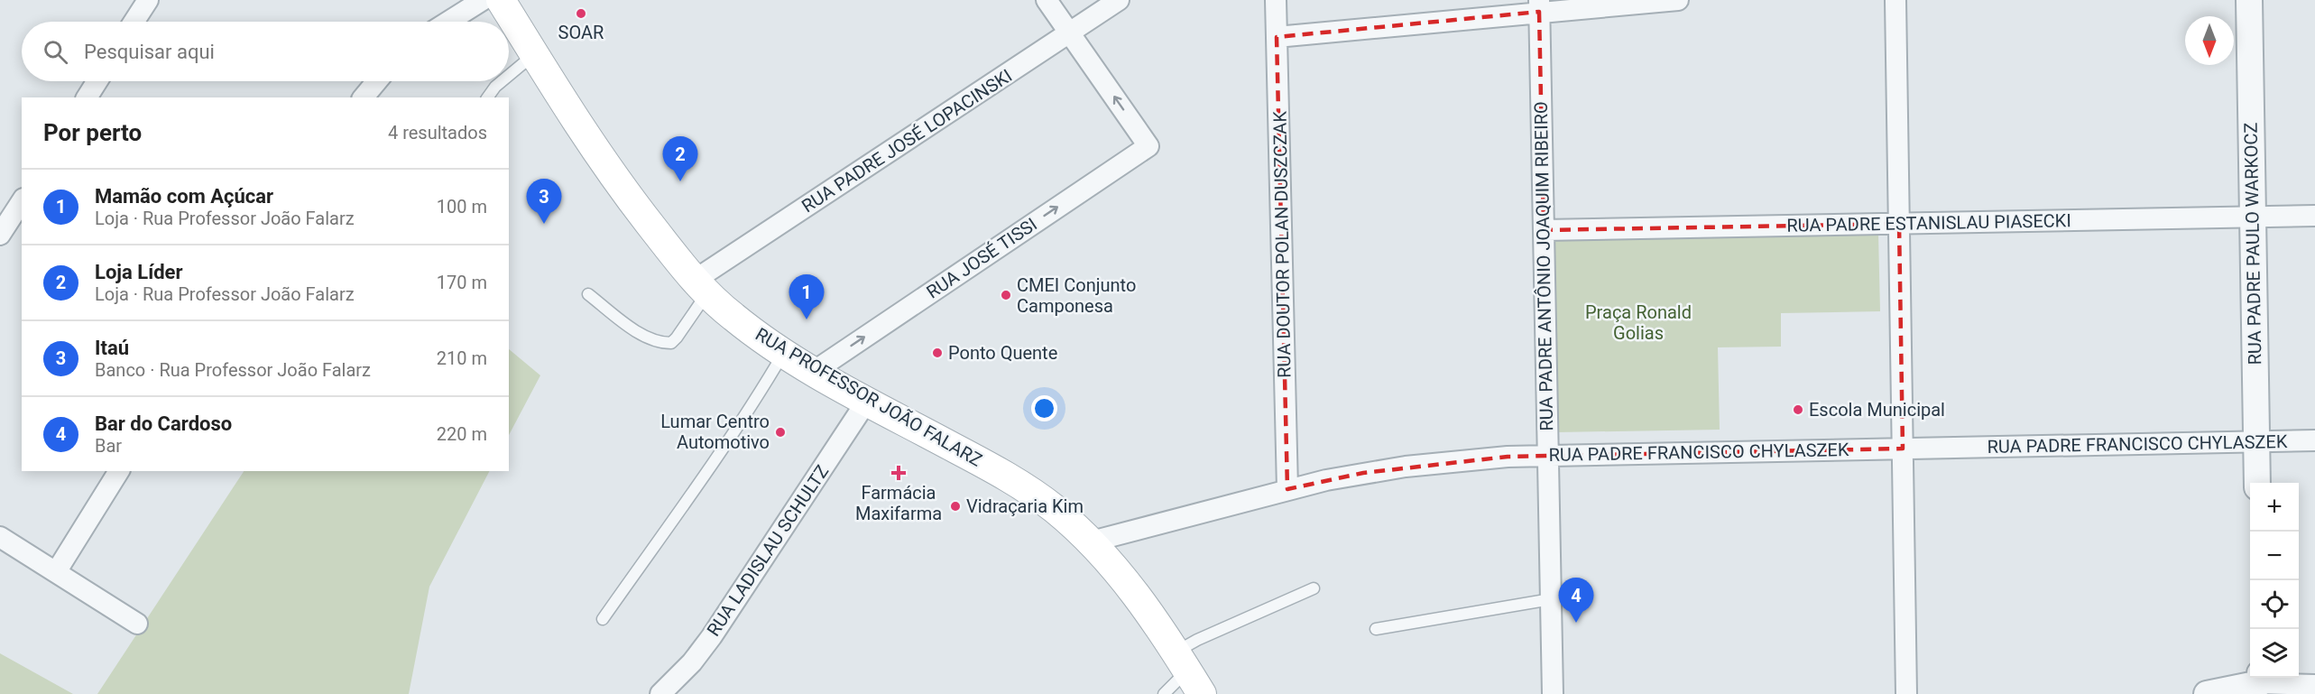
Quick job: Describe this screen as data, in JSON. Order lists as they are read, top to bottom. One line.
{"streets":{"main road":["RUA PROFESSOR JOÃO FALARZ"],"street":["RUA PADRE JOSÉ LOPACINSKI","RUA PADRE ESTANISLAU PIASECKI","RUA PADRE PAULO WARKOCZ","RUA DOUTOR POLAN DUSZCZAK","RUA JOSÉ TISSI","RUA PADRE ANTÔNIO JOAQUIM RIBEIRO","RUA PADRE FRANCISCO CHYLASZEK","RUA LADISLAU SCHULTZ"]},"crossings":[["RUA PADRE JOSÉ LOPACINSKI","RUA JOSÉ TISSI"],["RUA PADRE JOSÉ LOPACINSKI","RUA PROFESSOR JOÃO FALARZ"],["RUA PADRE ESTANISLAU PIASECKI","RUA PADRE PAULO WARKOCZ"],["RUA PADRE ESTANISLAU PIASECKI","RUA PADRE ANTÔNIO JOAQUIM RIBEIRO"],["RUA PADRE PAULO WARKOCZ","RUA PADRE FRANCISCO CHYLASZEK"],["RUA DOUTOR POLAN DUSZCZAK","RUA PADRE FRANCISCO CHYLASZEK"],["RUA JOSÉ TISSI","RUA PROFESSOR JOÃO FALARZ"],["RUA PADRE ANTÔNIO JOAQUIM RIBEIRO","RUA PADRE FRANCISCO CHYLASZEK"],["RUA PROFESSOR JOÃO FALARZ","RUA PADRE FRANCISCO CHYLASZEK"],["RUA PROFESSOR JOÃO FALARZ","RUA LADISLAU SCHULTZ"]],"parks":["Praça Ronald Golias"],"places":{"other":["SOAR","CMEI Conjunto Camponesa","Ponto Quente","Escola Municipal","Lumar Centro Automotivo","Vidraçaria Kim"],"health":["Farmácia Maxifarma"]},"north":"bottom","page":{"search":"Pesquisar aqui","heading":["Por perto","4 resultados"],"pins":["2","3","1","4"],"list":[{"mark":"1","name":"Mamão com Açúcar","note":"Loja · Rua Professor João Falarz","value":"100 m"},{"mark":"2","name":"Loja Líder","note":"Loja · Rua Professor João Falarz","value":"170 m"},{"mark":"3","name":"Itaú","note":"Banco · Rua Professor João Falarz","value":"210 m"},{"mark":"4","name":"Bar do Cardoso","note":"Bar","value":"220 m"}],"map_buttons":["+","−"]}}
